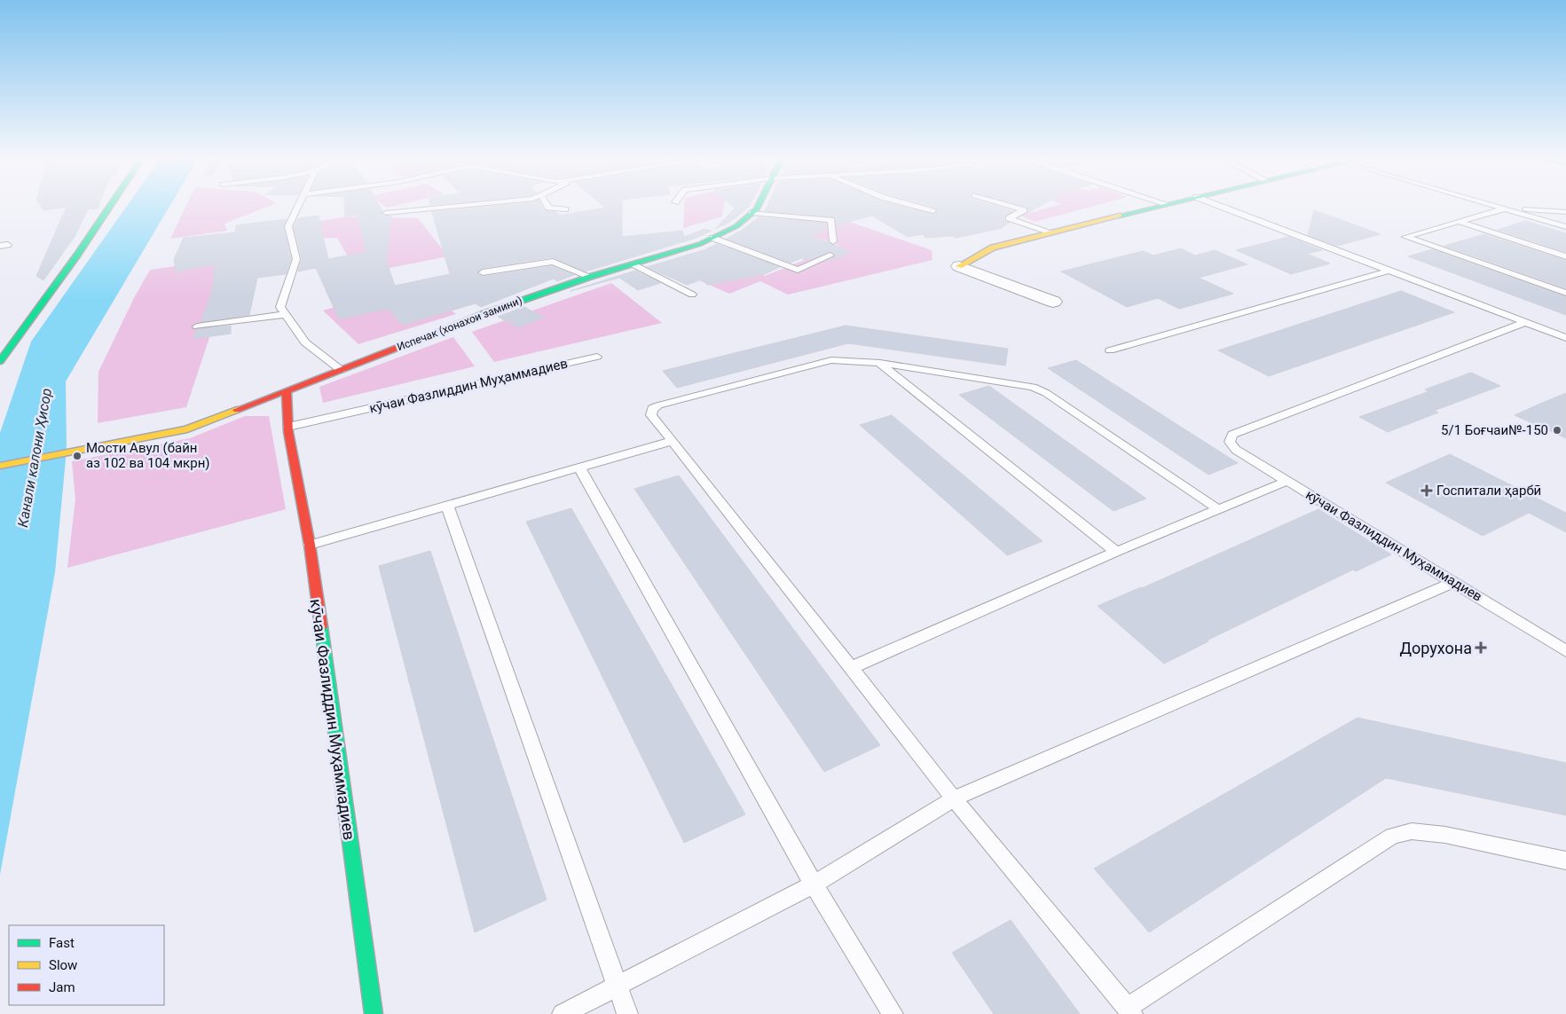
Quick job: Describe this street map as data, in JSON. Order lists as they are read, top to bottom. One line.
{"streets":{"street":["Испечак (хонахои замини)","кӯчаи Фазлиддин Муҳаммадиев"]},"crossings":[["Испечак (хонахои замини)","кӯчаи Фазлиддин Муҳаммадиев"]],"water":["Канали калони Ҳисор"],"places":{"other":["5/1 Боғчаи№-150","Мости Авул (байн аз 102 ва 104 мкрн)"],"health":["Госпитали ҳарбӣ","Дорухона"]},"legend":["Fast","Slow","Jam"]}
